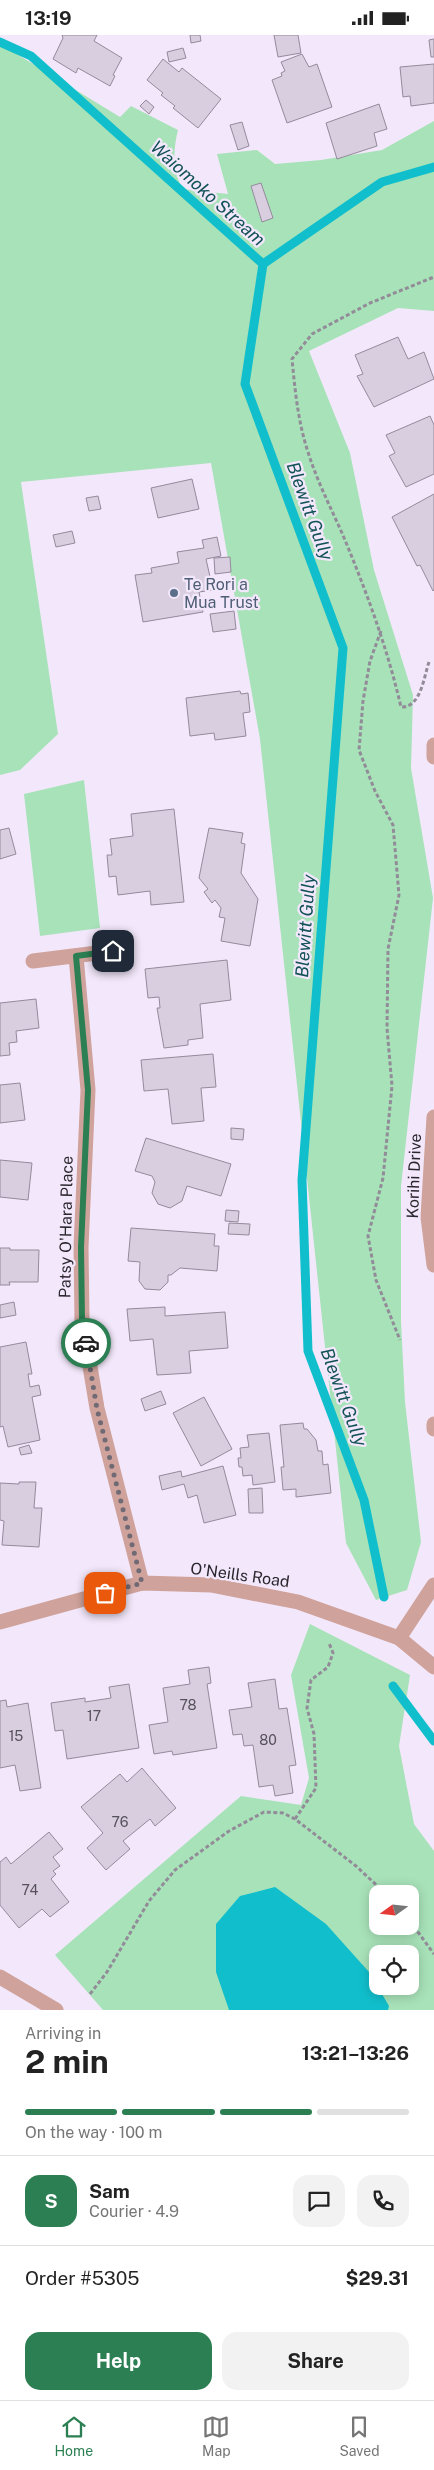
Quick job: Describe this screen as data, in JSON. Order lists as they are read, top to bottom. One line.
{"streets":{"street":["Korihi Drive","Patsy O'Hara Place","O'Neills Road"]},"crossings":[["Patsy O'Hara Place","O'Neills Road"]],"water":["Waiomoko Stream","Blewitt Gully"],"places":["Te Rori a Mua Trust"],"house_numbers":["78","17","15","80","76","74"],"north":"left","page":{"status":"13:19","heading":["2 min","Arriving in","13:21–13:26"],"panel":["Sam","Courier · 4.9","Order #5305","$29.31"],"bar":"On the way · 100 m","round":"S","buttons":["Help","Share"],"tabs":["Home","Map","Saved"]}}
